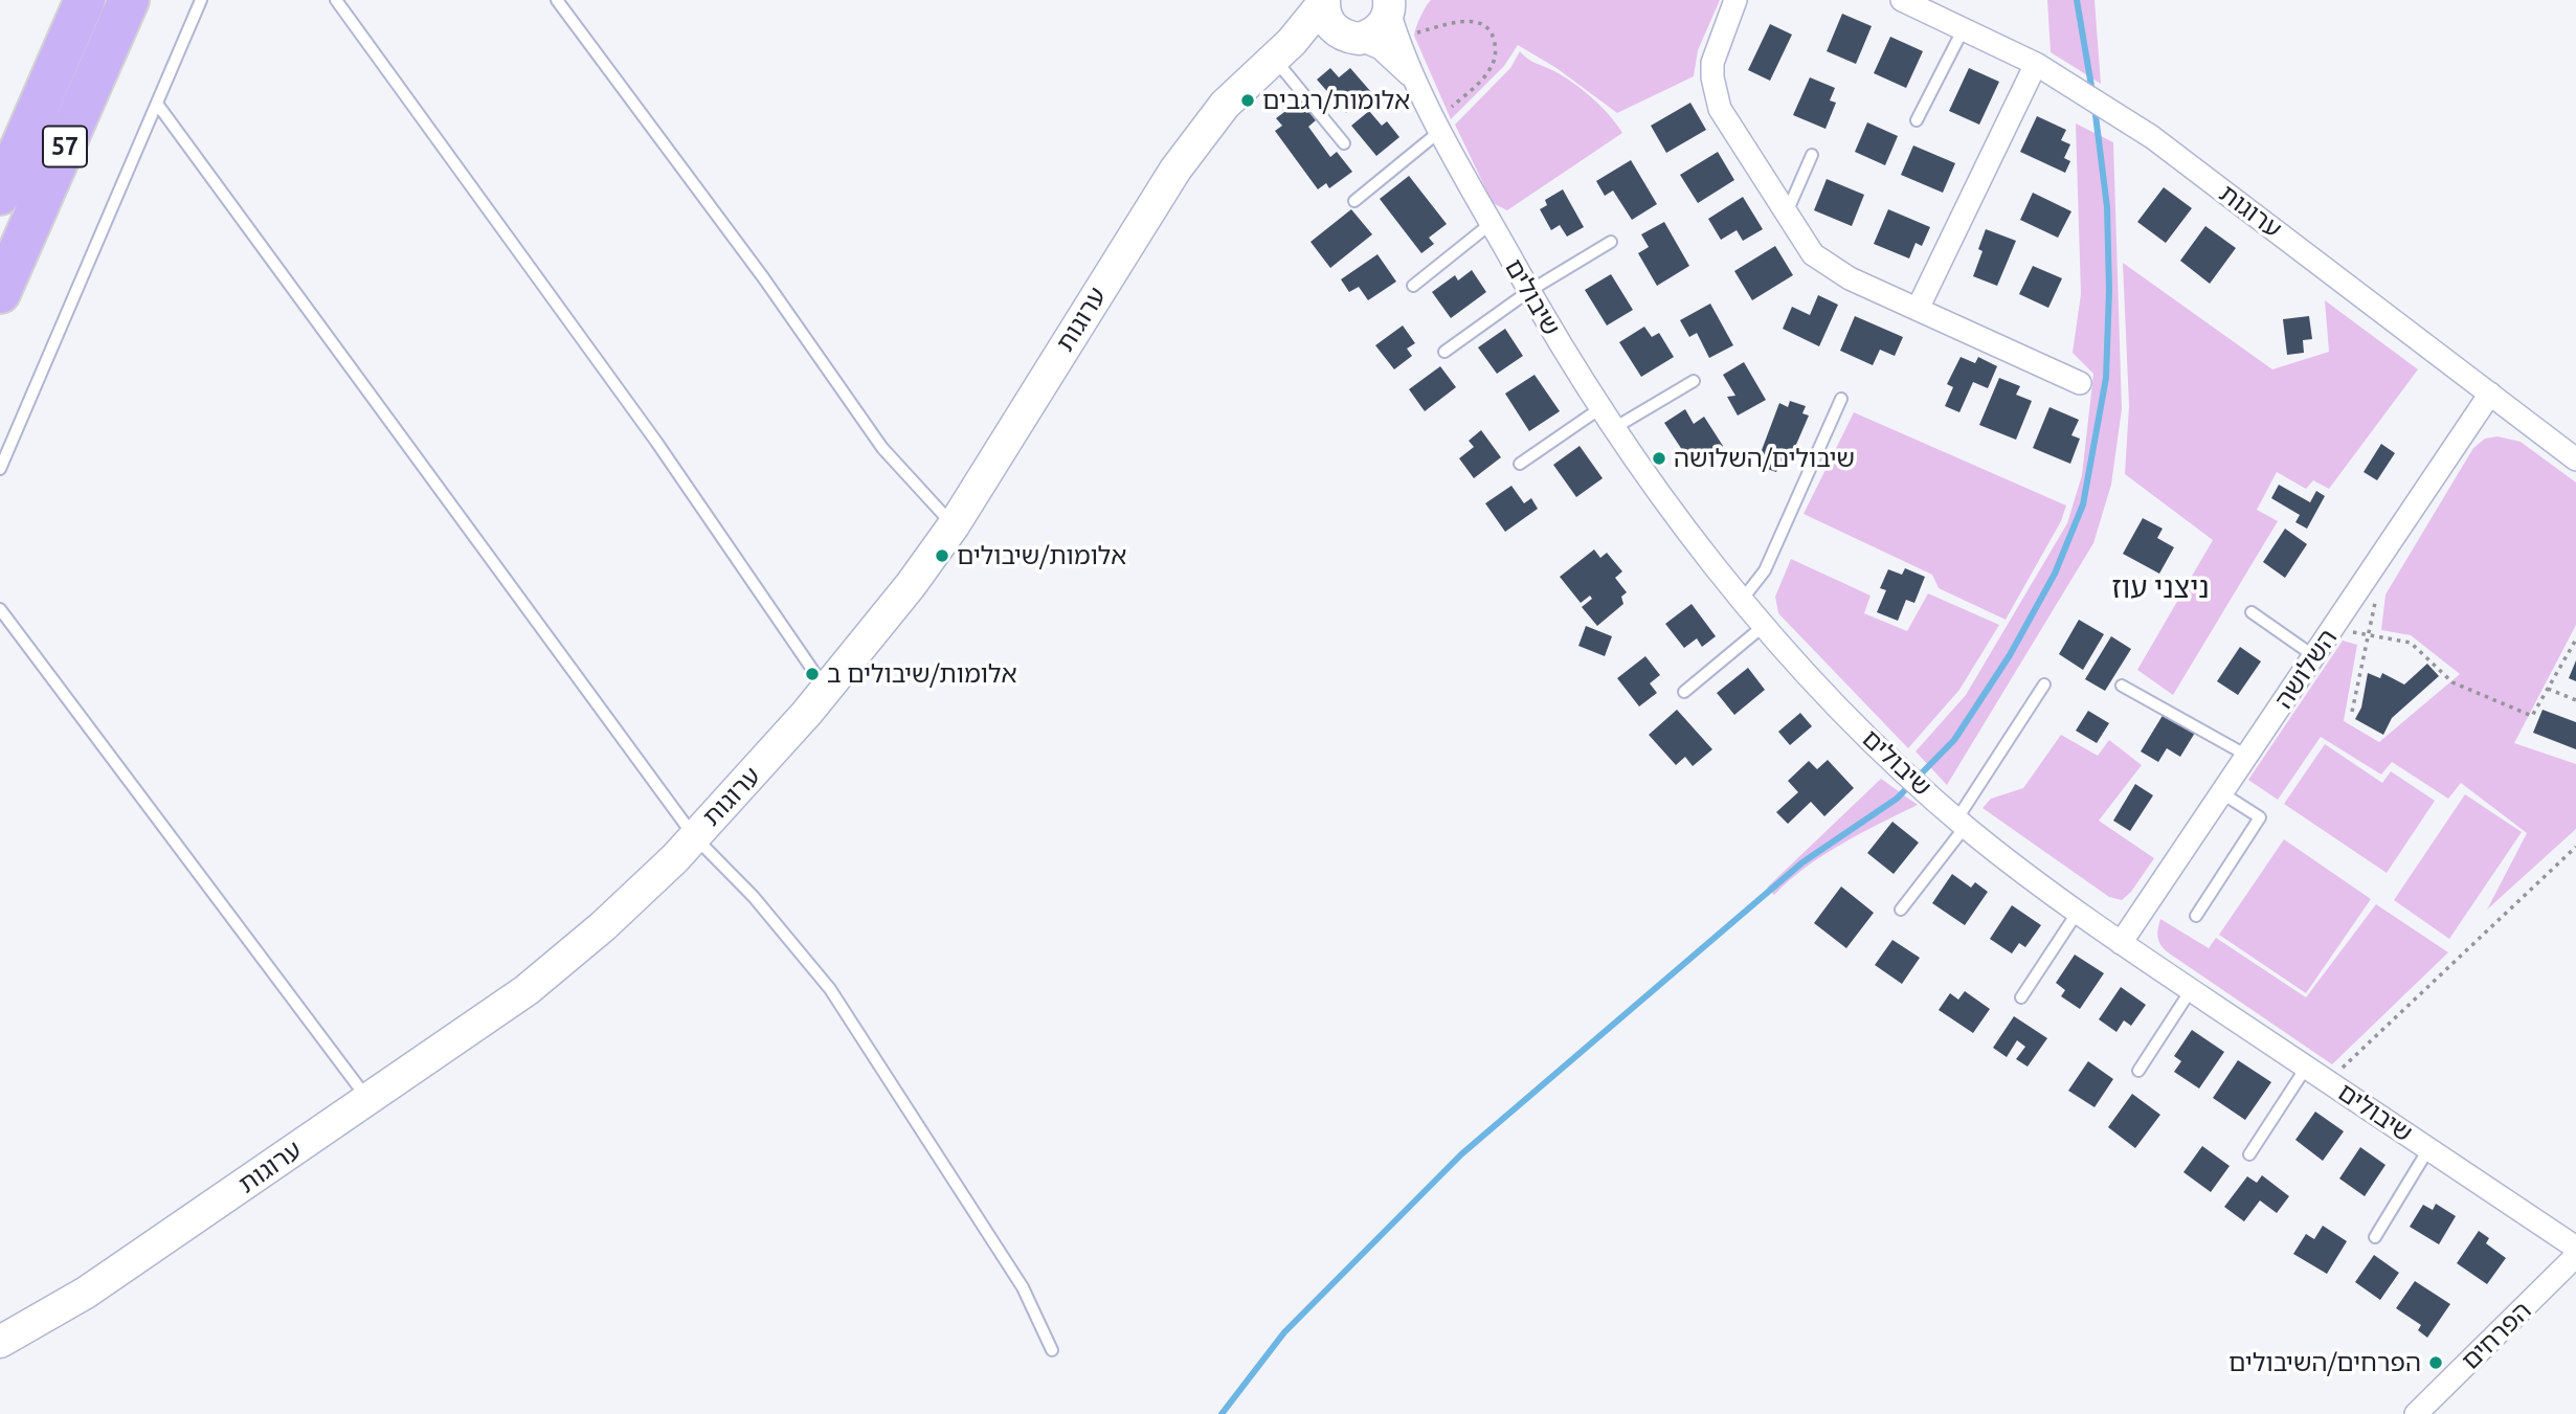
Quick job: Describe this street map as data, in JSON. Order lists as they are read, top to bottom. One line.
{"streets":{"highway":["57"],"street":["ערוגות","שיבולים","השלושה","הפרחים"]},"crossings":[["ערוגות","שיבולים"],["ערוגות","השלושה"],["שיבולים","השלושה"]],"districts":["ניצני עוז"],"places":["אלומות/רגבים","שיבולים/השלושה","אלומות/שיבולים","אלומות/שיבולים ב","הפרחים/השיבולים"]}
